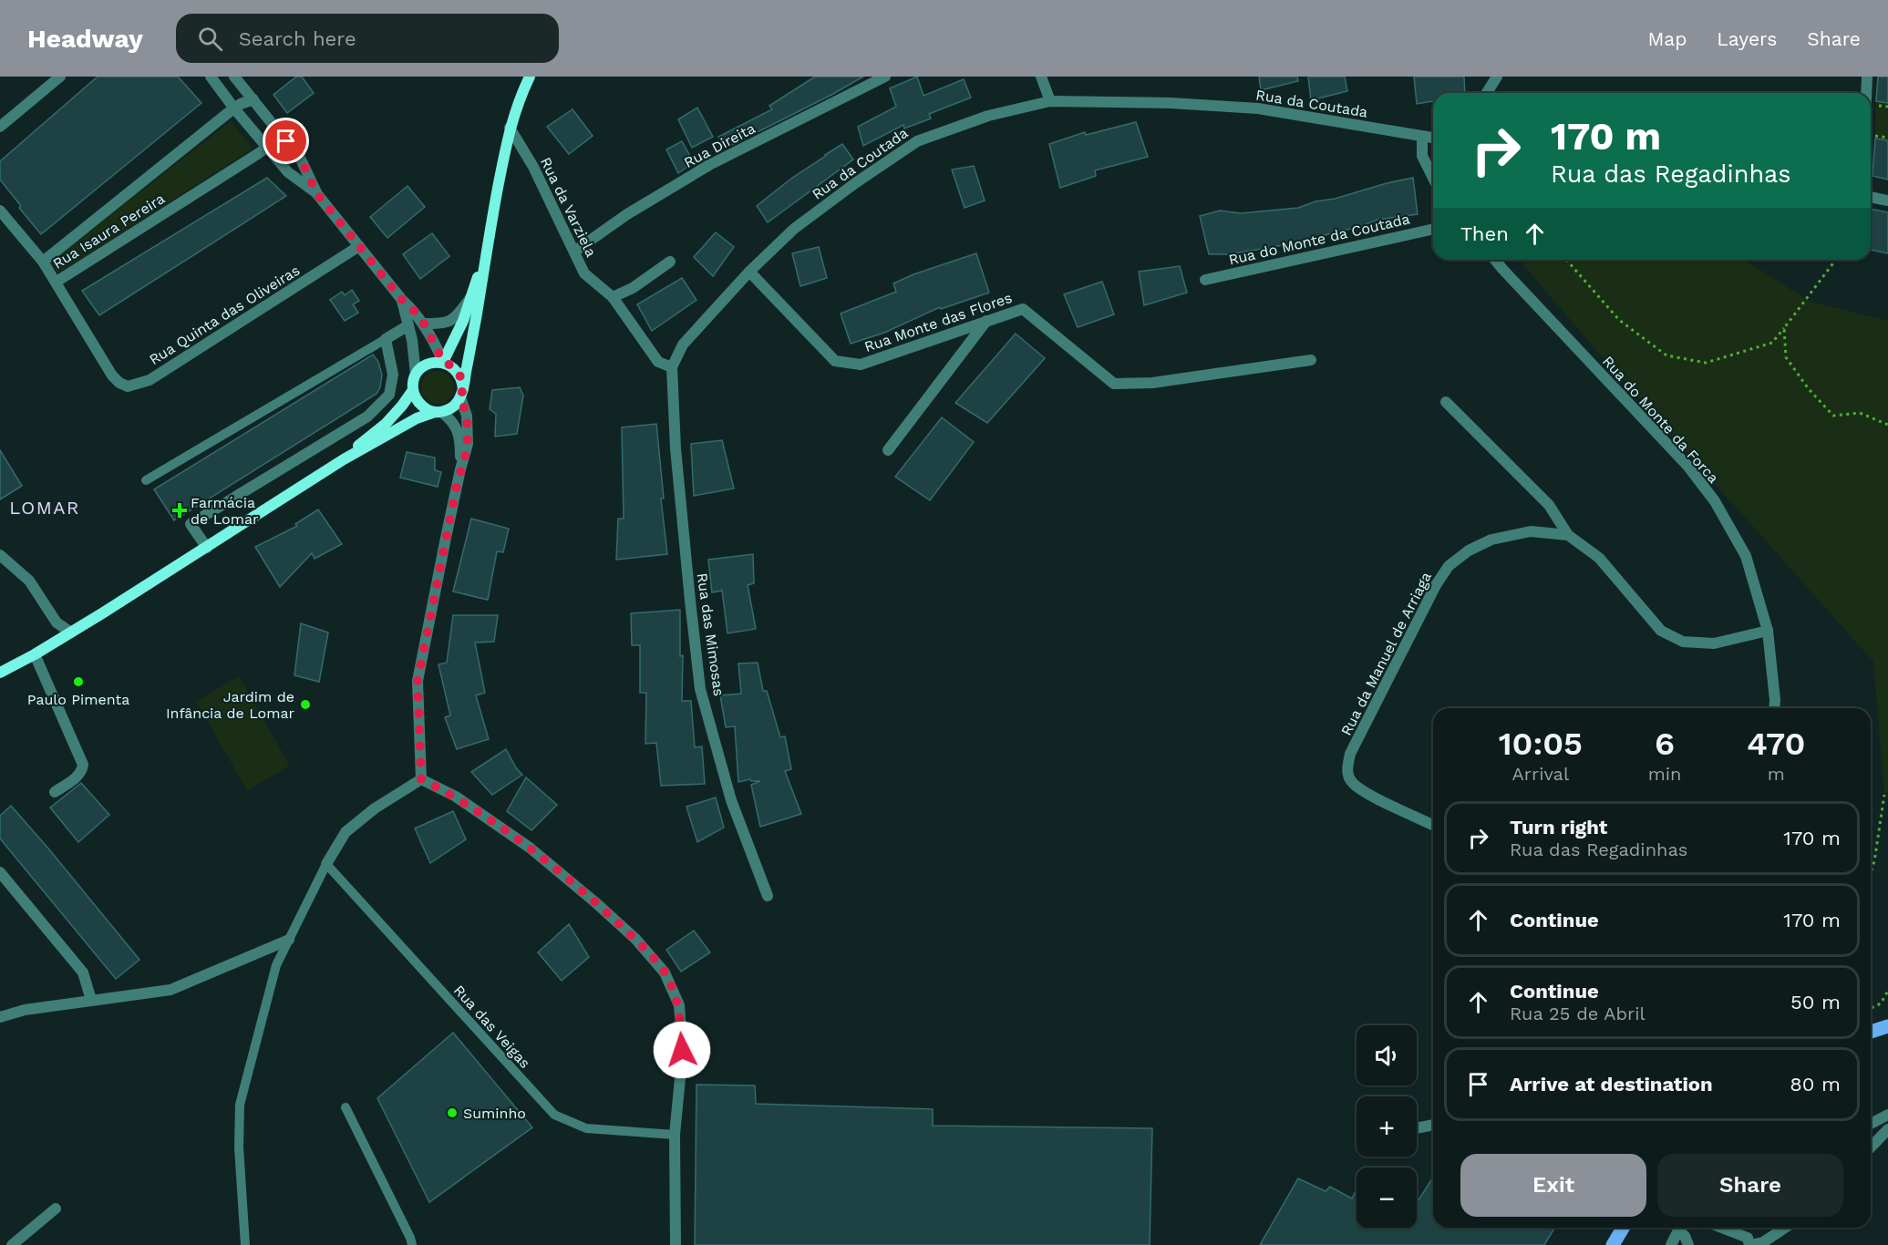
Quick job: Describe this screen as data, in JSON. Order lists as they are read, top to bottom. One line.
{"streets":{"street":["Rua da Coutada","Rua Direita","Rua da Varziela","Rua Isaura Pereira","Rua do Monte da Coutada","Rua Quinta das Oliveiras","Rua Monte das Flores","Rua do Monte da Forca","Rua das Mimosas","Rua da Manuel de Arriaga"],"lane":["Rua das Veigas"]},"crossings":[["Rua da Coutada","Rua da Varziela"],["Rua da Coutada","Rua Monte das Flores"],["Rua da Coutada","Rua das Mimosas"],["Rua Direita","Rua da Varziela"],["Rua da Varziela","Rua das Mimosas"],["Rua Isaura Pereira","Rua Quinta das Oliveiras"]],"districts":["LOMAR"],"places":{"health":["Farmácia de Lomar"],"other":["Paulo Pimenta","Jardim de Infância de Lomar","Suminho"]},"page":{"header":"Headway","search":"Search here","nav":["Map","Layers","Share"],"turn":["170 m","Rua das Regadinhas"],"then":"Then","eta":["10:05","Arrival","6","min","470","m"],"list":[{"name":"Turn right","note":"Rua das Regadinhas","value":"170 m"},{"name":"Continue","value":"170 m"},{"name":"Continue","note":"Rua 25 de Abril","value":"50 m"},{"name":"Arrive at destination","value":"80 m"}],"map_buttons":["+","−"],"buttons":["Exit","Share"]}}
